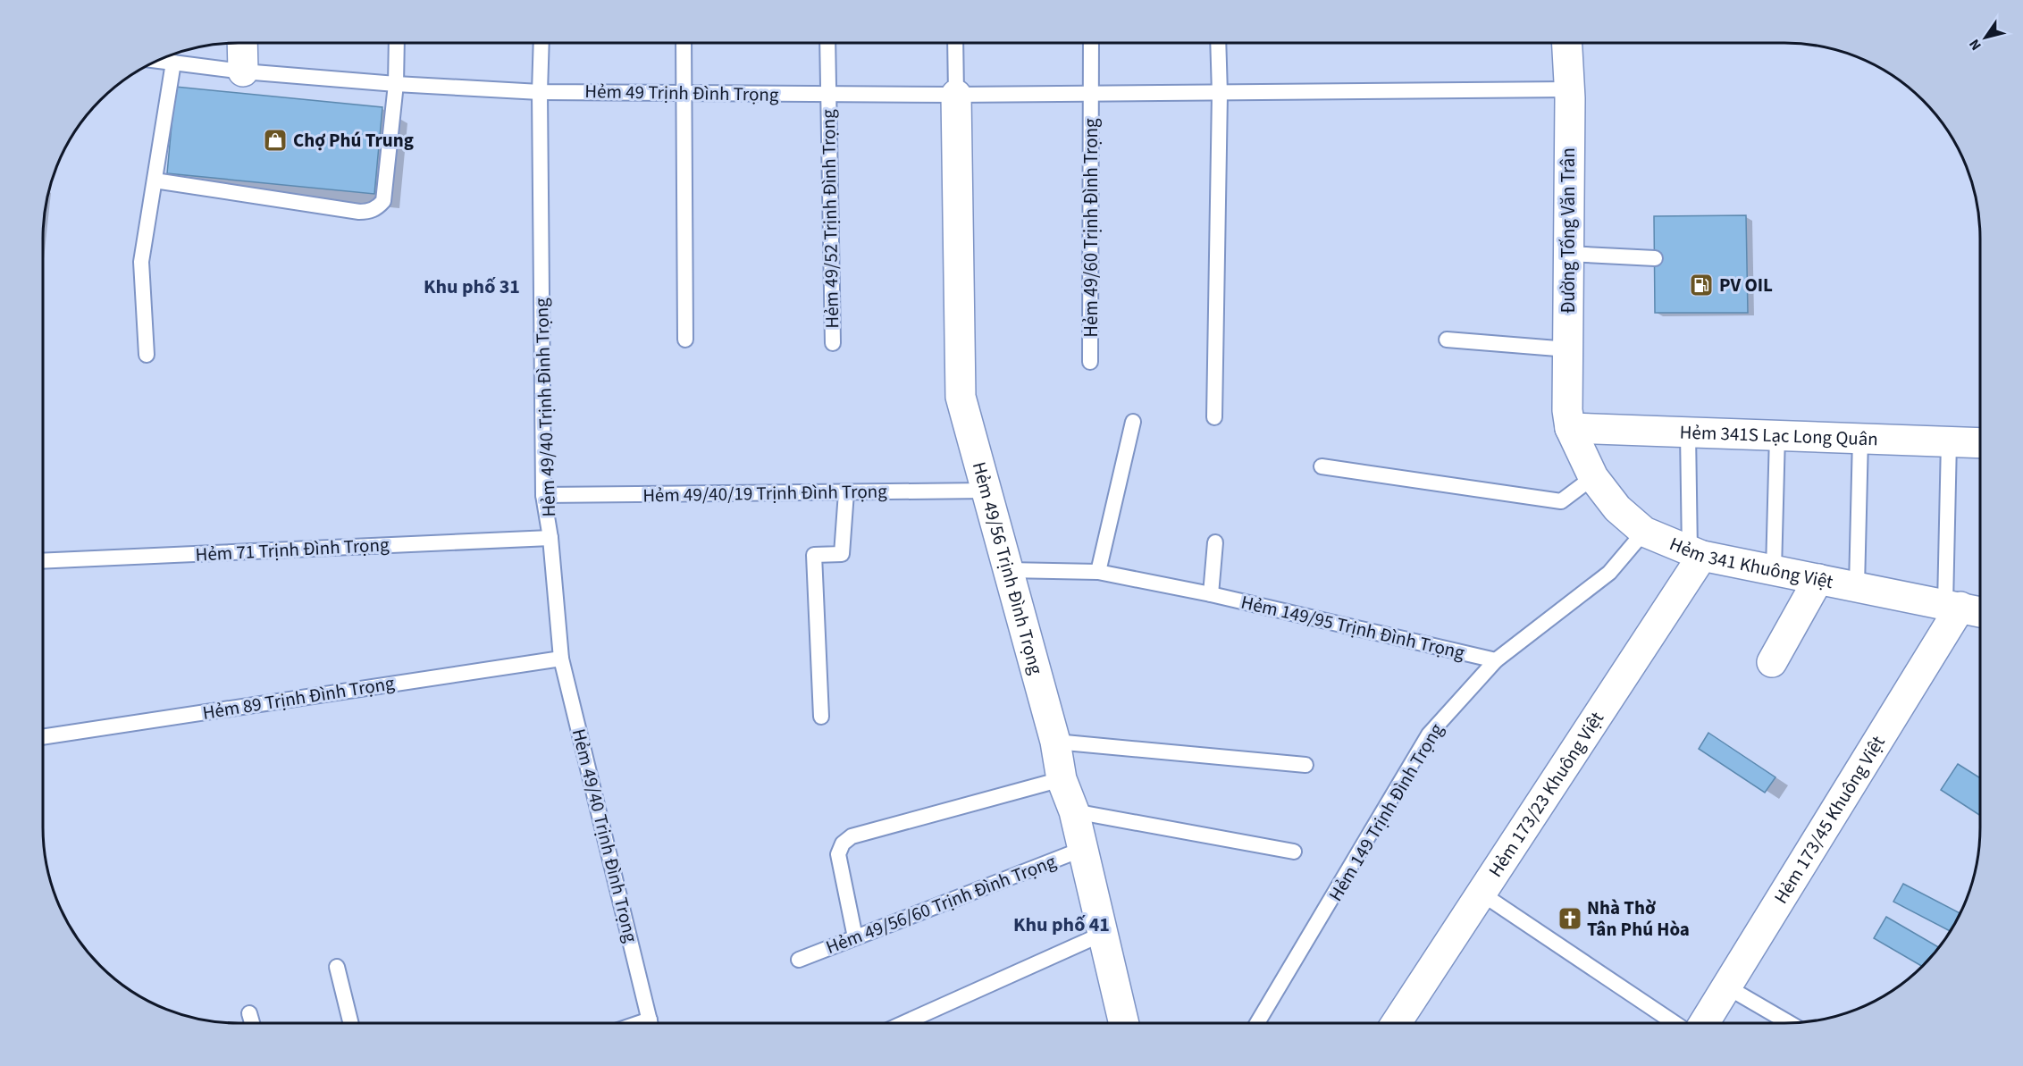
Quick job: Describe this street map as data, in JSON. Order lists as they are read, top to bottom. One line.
{"streets":{"street":["Đường Tống Văn Trân","Hẻm 341S Lạc Long Quân","Hẻm 341 Khuông Việt","Hẻm 49/56 Trịnh Đình Trọng","Hẻm 173/23 Khuông Việt","Hẻm 173/45 Khuông Việt"],"lane":["Hẻm 49 Trịnh Đình Trọng","Hẻm 49/52 Trịnh Đình Trọng","Hẻm 49/60 Trịnh Đình Trọng","Hẻm 49/40 Trịnh Đình Trọng","Hẻm 49/40/19 Trịnh Đình Trọng","Hẻm 71 Trịnh Đình Trọng","Hẻm 149/95 Trịnh Đình Trọng","Hẻm 89 Trịnh Đình Trọng","Hẻm 149 Trịnh Đình Trọng","Hẻm 49/56/60 Trịnh Đình Trọng"]},"crossings":[["Hẻm 49 Trịnh Đình Trọng","Hẻm 49/52 Trịnh Đình Trọng"],["Hẻm 49 Trịnh Đình Trọng","Hẻm 49/60 Trịnh Đình Trọng"],["Hẻm 49 Trịnh Đình Trọng","Đường Tống Văn Trân"],["Hẻm 49 Trịnh Đình Trọng","Hẻm 49/40 Trịnh Đình Trọng"],["Hẻm 49 Trịnh Đình Trọng","Hẻm 49/56 Trịnh Đình Trọng"],["Đường Tống Văn Trân","Hẻm 341S Lạc Long Quân"],["Đường Tống Văn Trân","Hẻm 341 Khuông Việt"],["Hẻm 49/40 Trịnh Đình Trọng","Hẻm 49/40/19 Trịnh Đình Trọng"],["Hẻm 49/40 Trịnh Đình Trọng","Hẻm 71 Trịnh Đình Trọng"],["Hẻm 49/40 Trịnh Đình Trọng","Hẻm 89 Trịnh Đình Trọng"],["Hẻm 341S Lạc Long Quân","Hẻm 341 Khuông Việt"],["Hẻm 49/40/19 Trịnh Đình Trọng","Hẻm 49/56 Trịnh Đình Trọng"],["Hẻm 341 Khuông Việt","Hẻm 173/23 Khuông Việt"],["Hẻm 341 Khuông Việt","Hẻm 149 Trịnh Đình Trọng"],["Hẻm 341 Khuông Việt","Hẻm 173/45 Khuông Việt"],["Hẻm 49/56 Trịnh Đình Trọng","Hẻm 149/95 Trịnh Đình Trọng"],["Hẻm 49/56 Trịnh Đình Trọng","Hẻm 49/56/60 Trịnh Đình Trọng"],["Hẻm 149/95 Trịnh Đình Trọng","Hẻm 149 Trịnh Đình Trọng"]],"districts":["Khu phố 31","Khu phố 41"],"places":{"shop":["Chợ Phú Trung"],"fuel station":["PV OIL"],"church":["Nhà Thờ Tân Phú Hòa"]},"north":"bottom left"}
